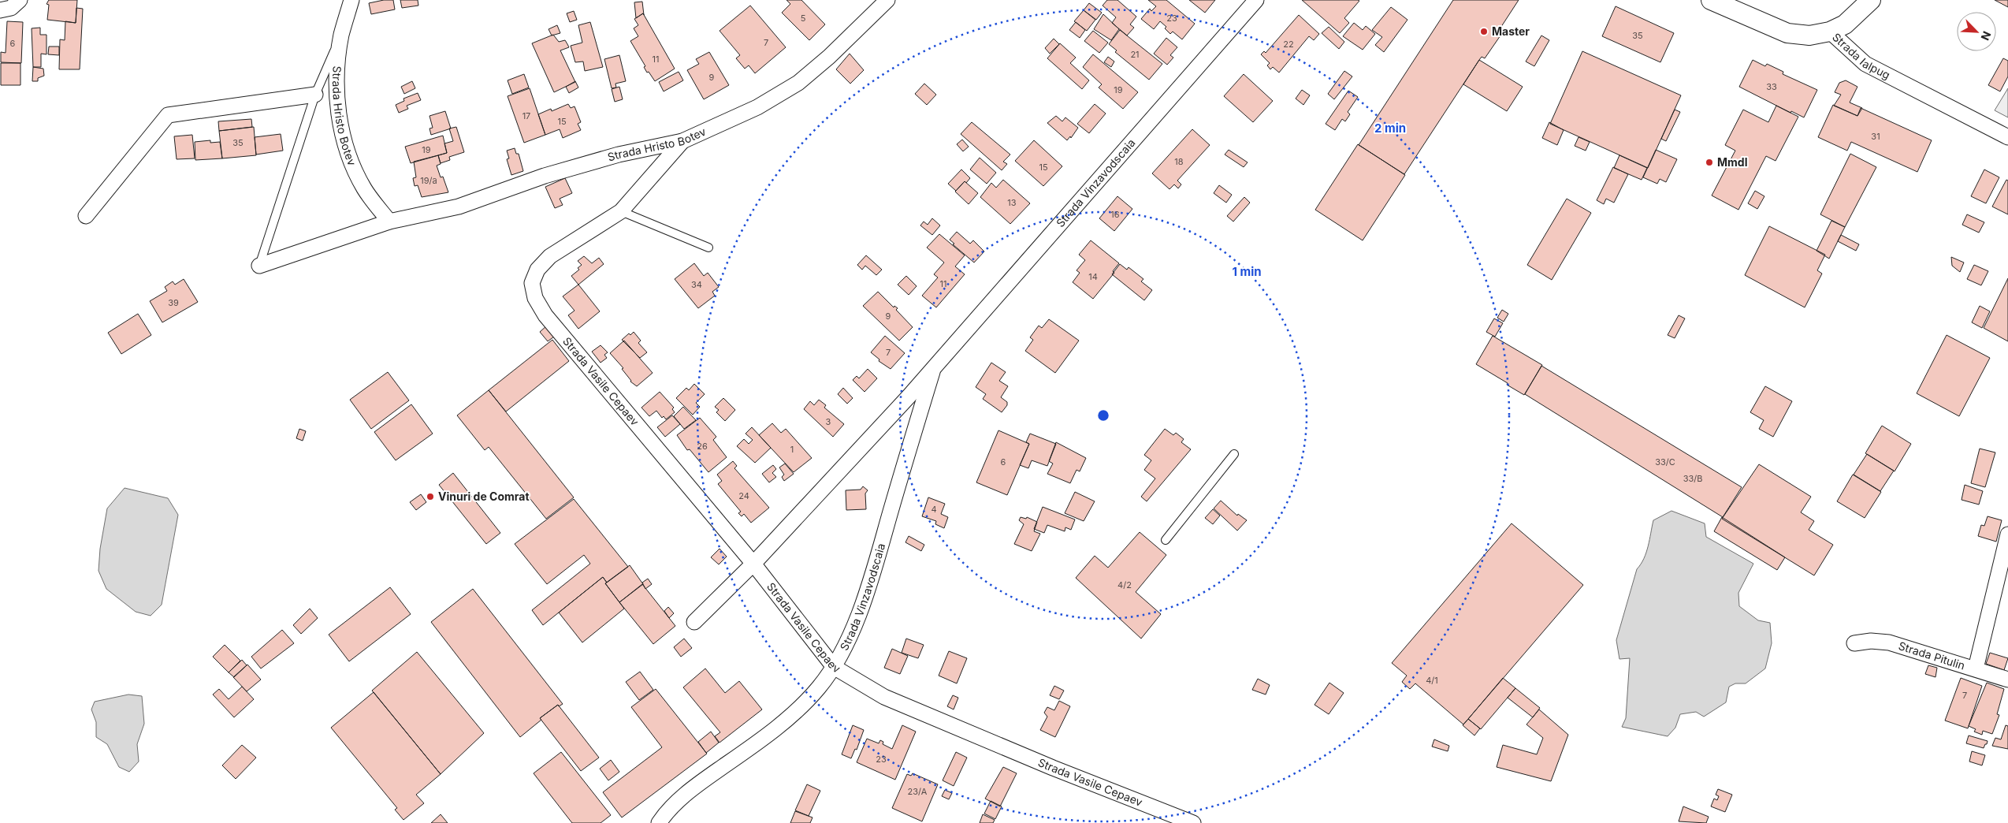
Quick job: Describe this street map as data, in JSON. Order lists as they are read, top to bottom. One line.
{"streets":{"street":["Strada Ialpug","Strada Hristo Botev","Strada Vinzavodscaia","Strada Vasile Cepaev","Strada Pitulin"]},"crossings":[["Strada Vinzavodscaia","Strada Vasile Cepaev"]],"places":["Master","Mmdl","Vinuri de Comrat"],"house_numbers":["5","23","35","7","6","22","21","11","9","33","19","17","15","31","35","19","18","15","19/a","13","16","14","11","34","39","9","7","3","26","1","6","33/C","33/B","24","4","4/2","4/1","7","23","23/A"],"north":"bottom right","rings":["2 min","1 min"]}
